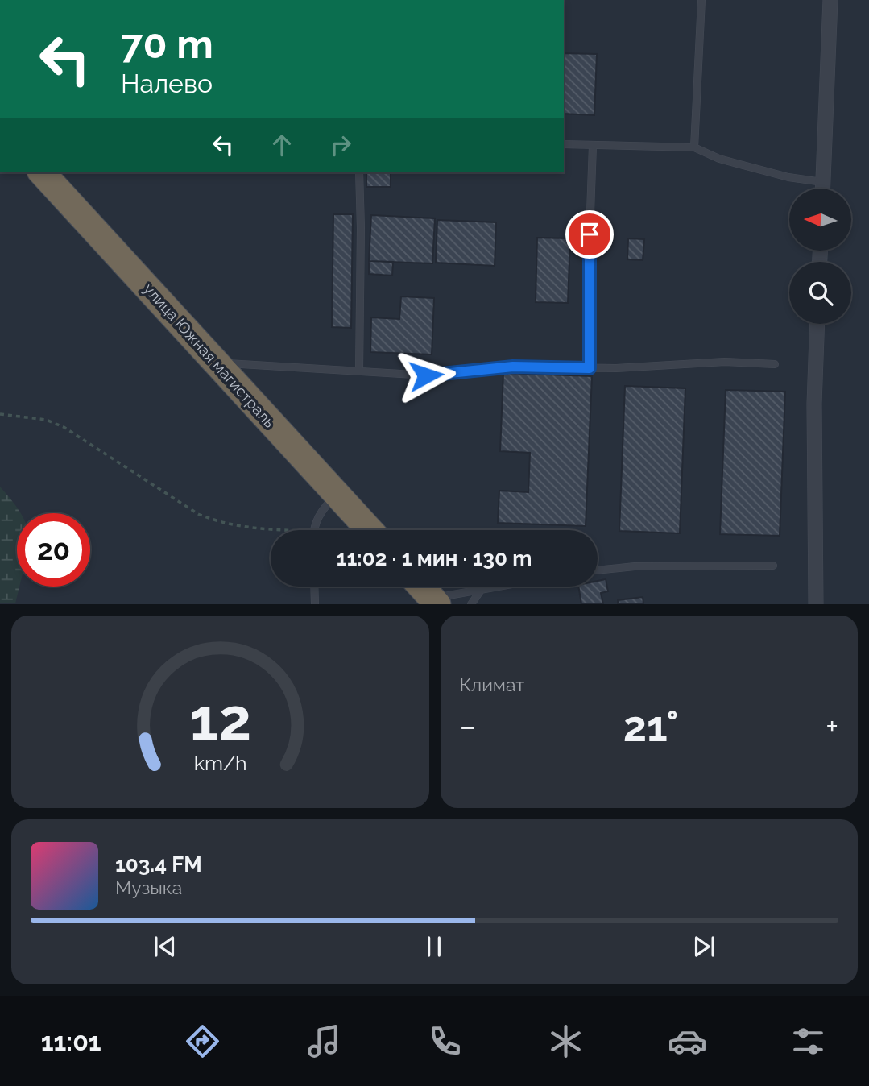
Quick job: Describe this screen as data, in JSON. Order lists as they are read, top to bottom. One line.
{"streets":{"highway":["улица Южная магистраль"]},"north":"left","page":{"turn":["70 m","Налево"],"limit":"20","trip":"11:02 · 1 мин · 130 m","tile":"Климат","heat":["−","21°","+"],"song":["103.4 FM","Музыка"],"tabs":"11:01","gauge":["12","km/h"]}}
